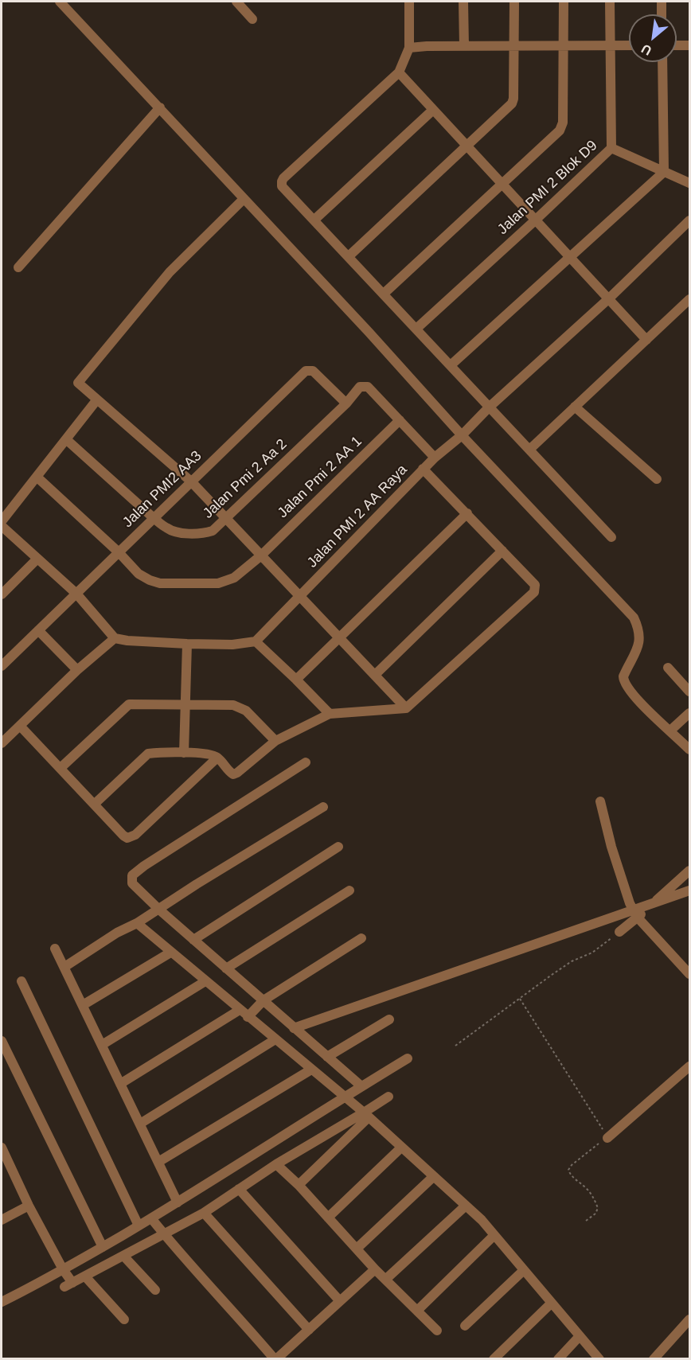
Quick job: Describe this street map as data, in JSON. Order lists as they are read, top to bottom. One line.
{"streets":{"street":["Jalan PMI 2 Blok D9","Jalan Pmi 2 AA 1","Jalan Pmi 2 Aa 2","Jalan PMI2 AA3","Jalan PMI 2 AA Raya"]},"crossings":[["Jalan Pmi 2 AA 1","Jalan Pmi 2 Aa 2"],["Jalan Pmi 2 AA 1","Jalan PMI2 AA3"],["Jalan Pmi 2 Aa 2","Jalan PMI2 AA3"]],"north":"bottom left"}
